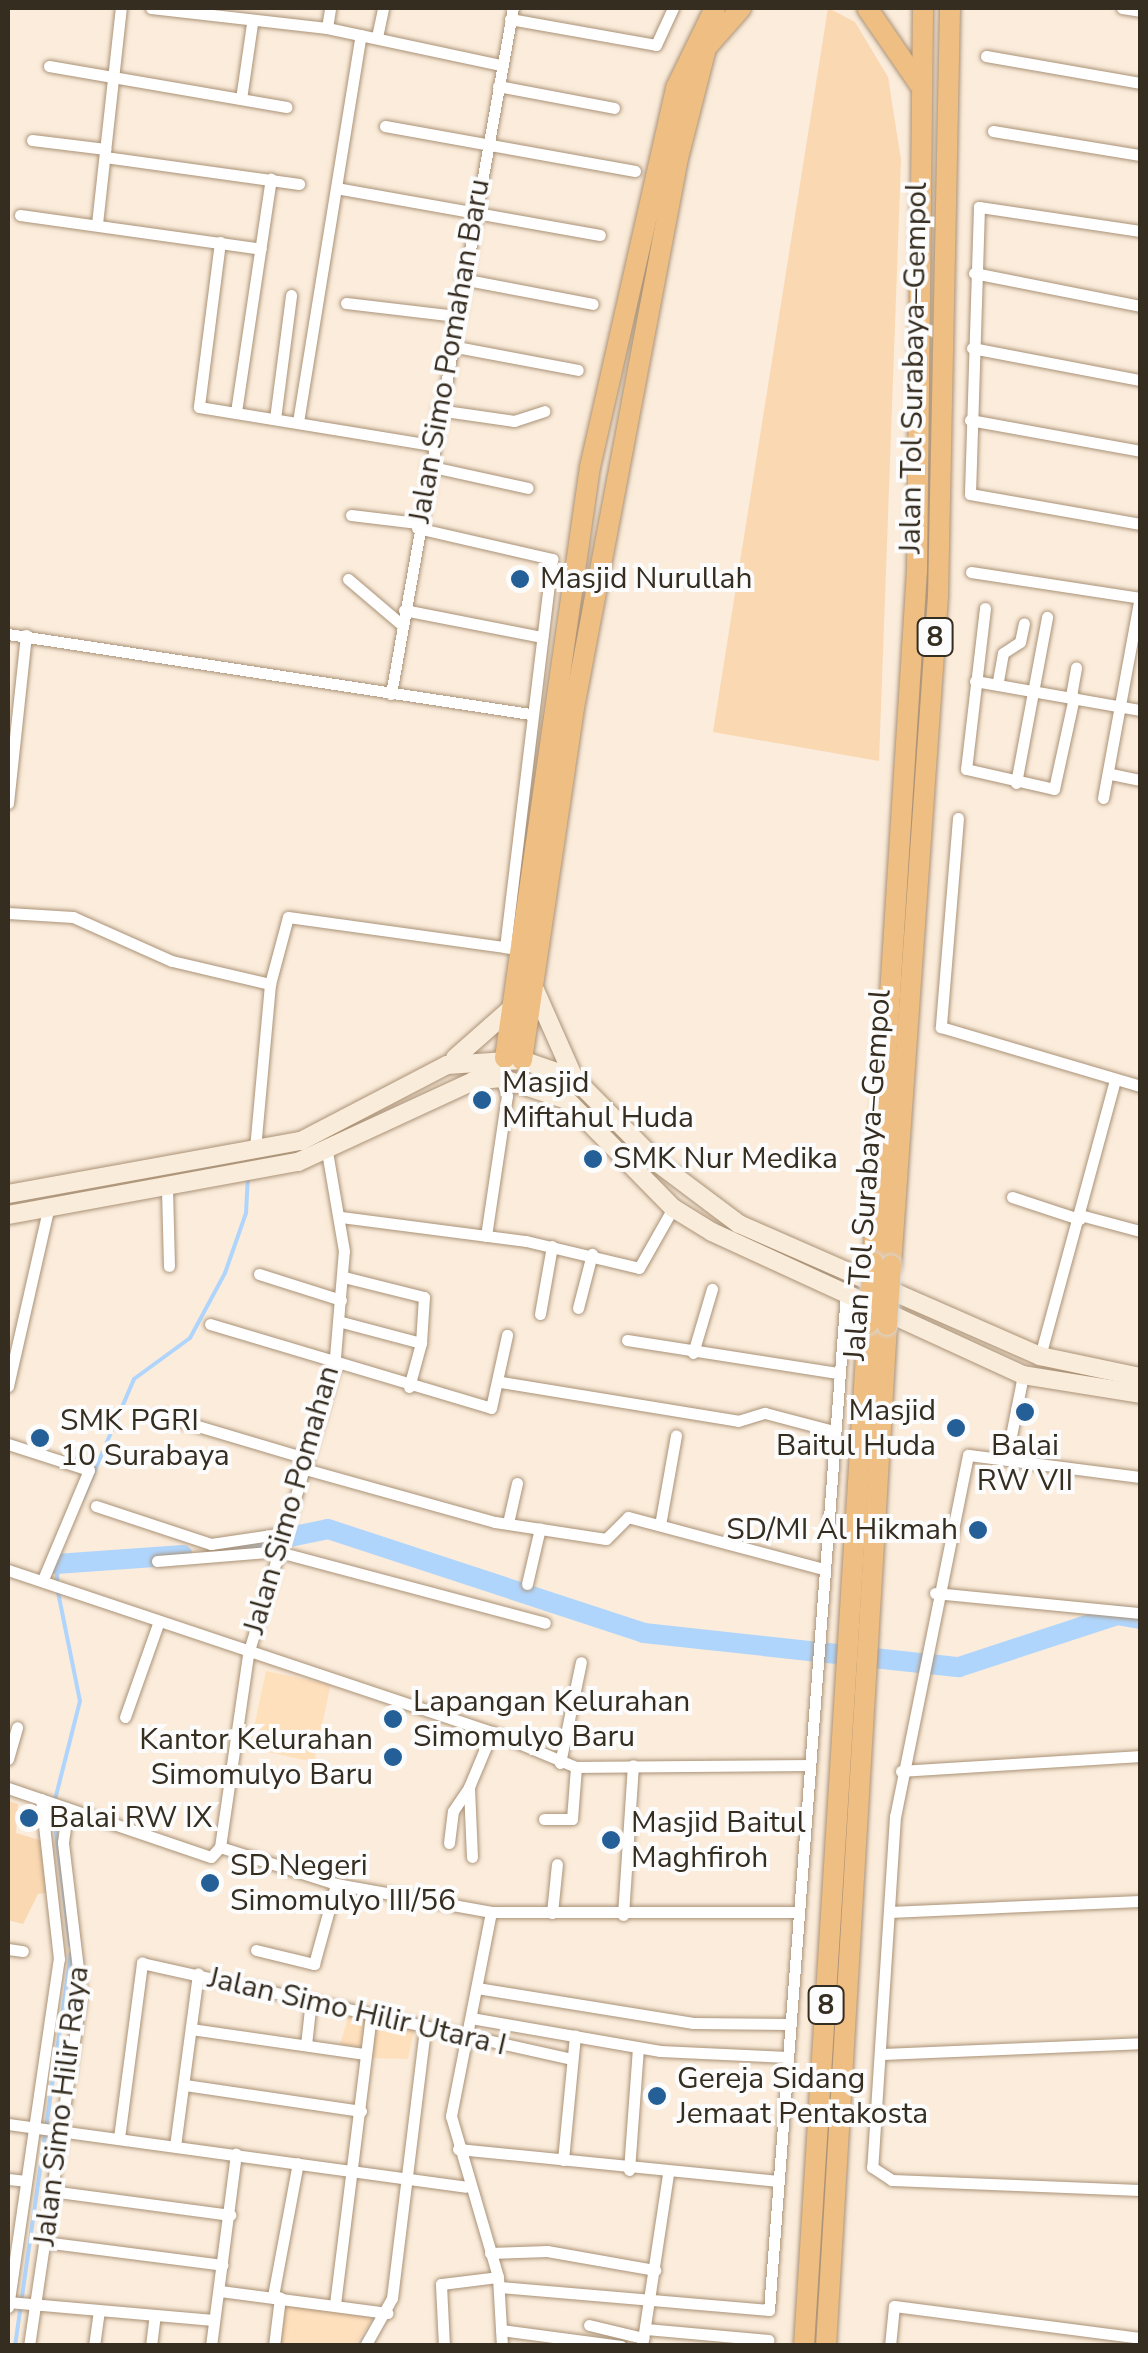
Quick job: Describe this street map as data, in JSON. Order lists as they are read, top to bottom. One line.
{"streets":{"highway":["Jalan Tol Surabaya–Gempol","8"],"street":["Jalan Simo Pomahan Baru","Jalan Simo Pomahan","Jalan Simo Hilir Utara I","Jalan Simo Hilir Raya"]},"places":["Masjid Nurullah","Masjid Miftahul Huda","SMK Nur Medika","Balai RW VII","Masjid Baitul Huda","SMK PGRI 10 Surabaya","SD/MI Al Hikmah","Lapangan Kelurahan Simomulyo Baru","Kantor Kelurahan Simomulyo Baru","Balai RW IX","Masjid Baitul Maghfiroh","SD Negeri Simomulyo III/56","Gereja Sidang Jemaat Pentakosta"]}
